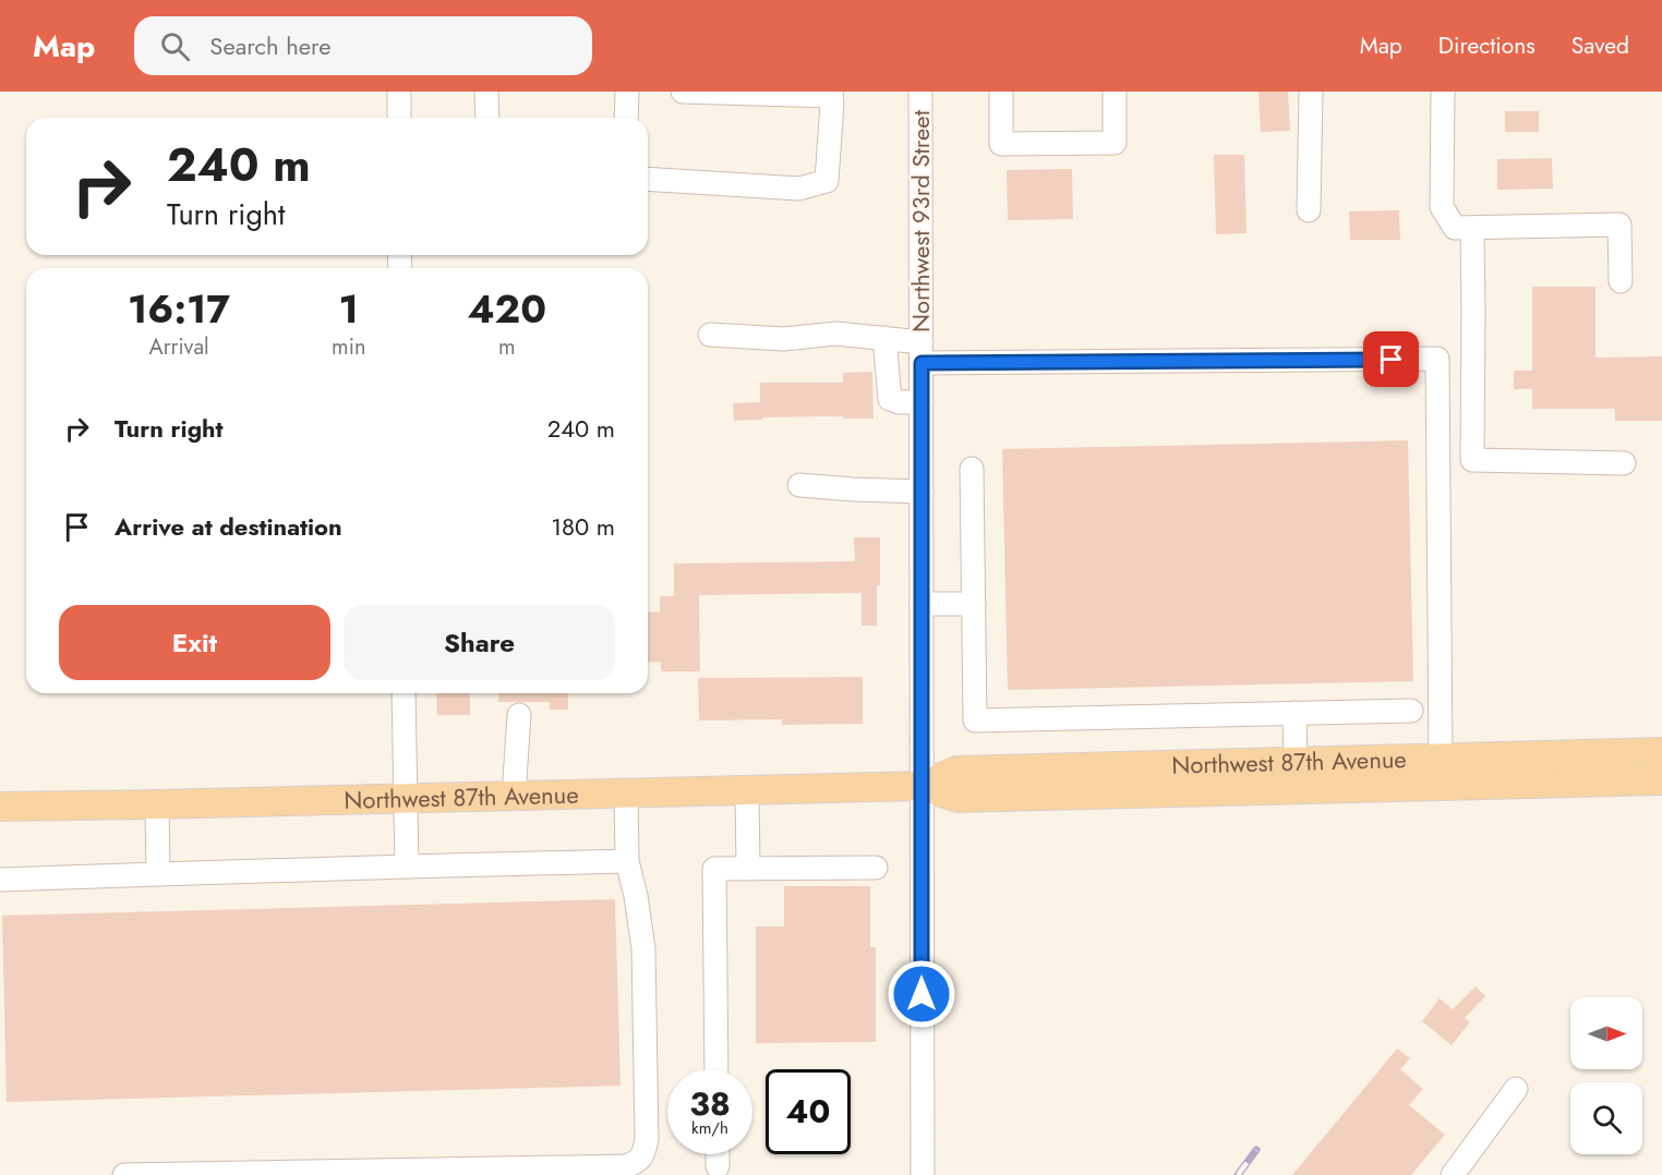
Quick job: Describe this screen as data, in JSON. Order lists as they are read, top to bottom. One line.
{"streets":{"main road":["Northwest 87th Avenue"],"street":["Northwest 93rd Street"]},"crossings":[["Northwest 93rd Street","Northwest 87th Avenue"]],"north":"right","page":{"header":"Map","search":"Search here","nav":["Map","Directions","Saved"],"turn":["240 m","Turn right"],"eta":["16:17","Arrival","1","min","420","m"],"list":[{"name":"Turn right","value":"240 m"},{"name":"Arrive at destination","value":"180 m"}],"buttons":["Exit","Share"],"speed":"38 km/h","limit":"40"}}
